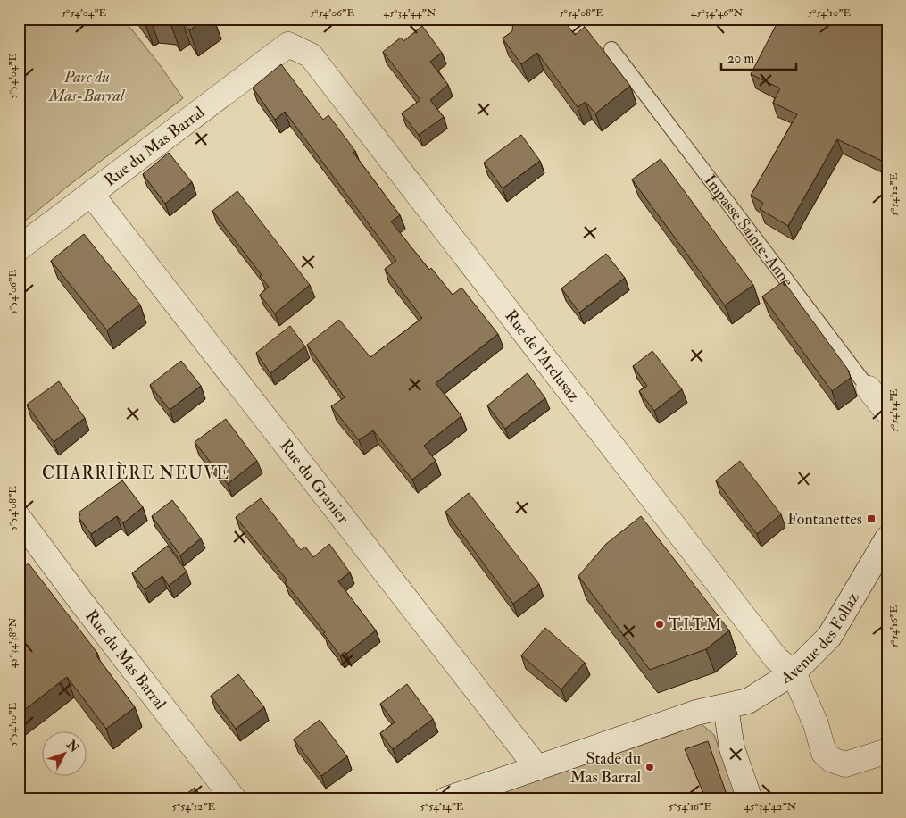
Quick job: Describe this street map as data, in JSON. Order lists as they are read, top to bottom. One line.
{"streets":{"street":["Rue du Mas Barral","Impasse Sainte-Anne","Rue de l'Arclusaz","Rue du Granier","Avenue des Follaz"]},"crossings":[["Rue du Mas Barral","Rue de l'Arclusaz"],["Rue du Mas Barral","Rue du Granier"],["Rue de l'Arclusaz","Avenue des Follaz"],["Rue du Granier","Avenue des Follaz"]],"districts":["CHARRIÈRE NEUVE"],"parks":["Parc du Mas-Barral"],"places":{"transit":["Fontanettes"],"other":["T.I.T.M","Stade du Mas Barral"]},"scale_bar":"20 m","north":"top right","coordinates":["5°54'04\"E","5°54'06\"E","45°34'44\"N","5°54'08\"E","45°34'46\"N","5°54'10\"E","5°54'12\"E","5°54'14\"E","5°54'16\"E","45°34'38\"N","45°34'42\"N"]}
